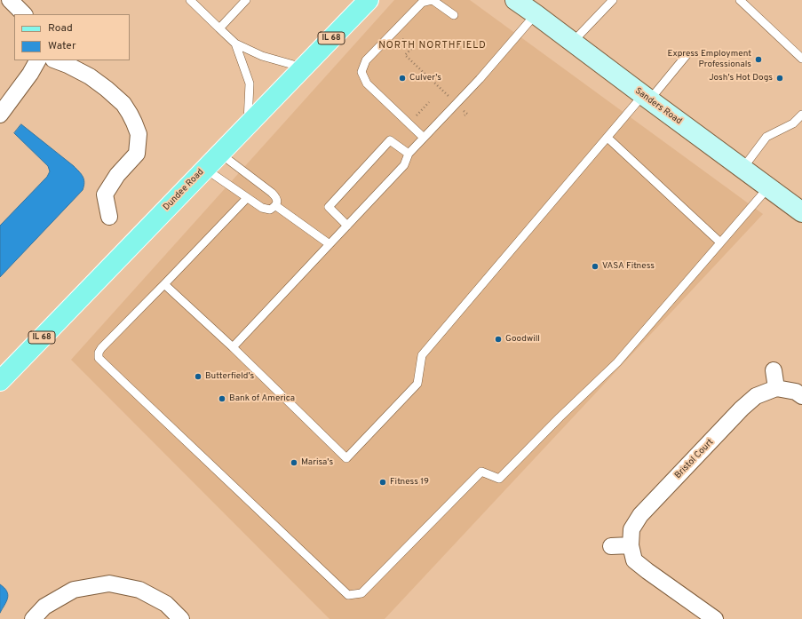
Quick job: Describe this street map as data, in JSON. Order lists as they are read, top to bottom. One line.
{"streets":{"main road":["IL 68","Sanders Road","Dundee Road"],"street":["Bristol Court"]},"districts":["NORTH NORTHFIELD"],"places":["Express Employment Professionals","Culver's","Josh's Hot Dogs","VASA Fitness","Goodwill","Butterfield's","Bank of America","Marisa's","Fitness 19"],"legend":["Road","Water"]}
